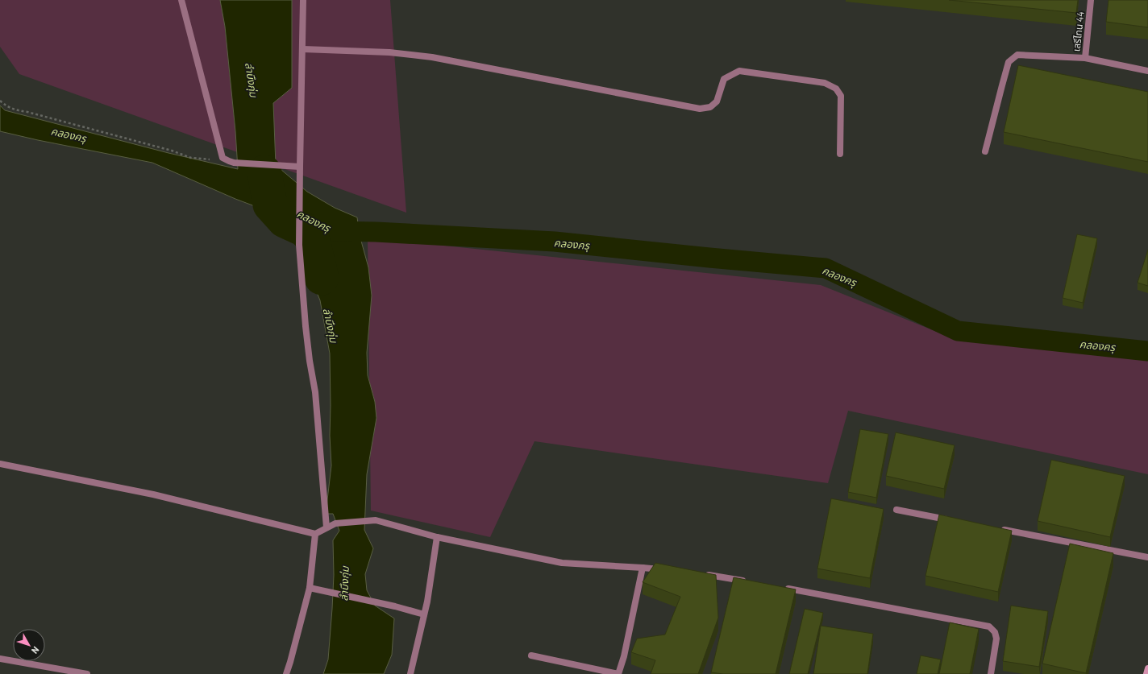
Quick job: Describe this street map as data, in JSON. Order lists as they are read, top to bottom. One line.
{"streets":{"street":["เสรีไทน 44"]},"water":["ลำบึงกุ่ม","คลองครุ"],"north":"bottom right"}
